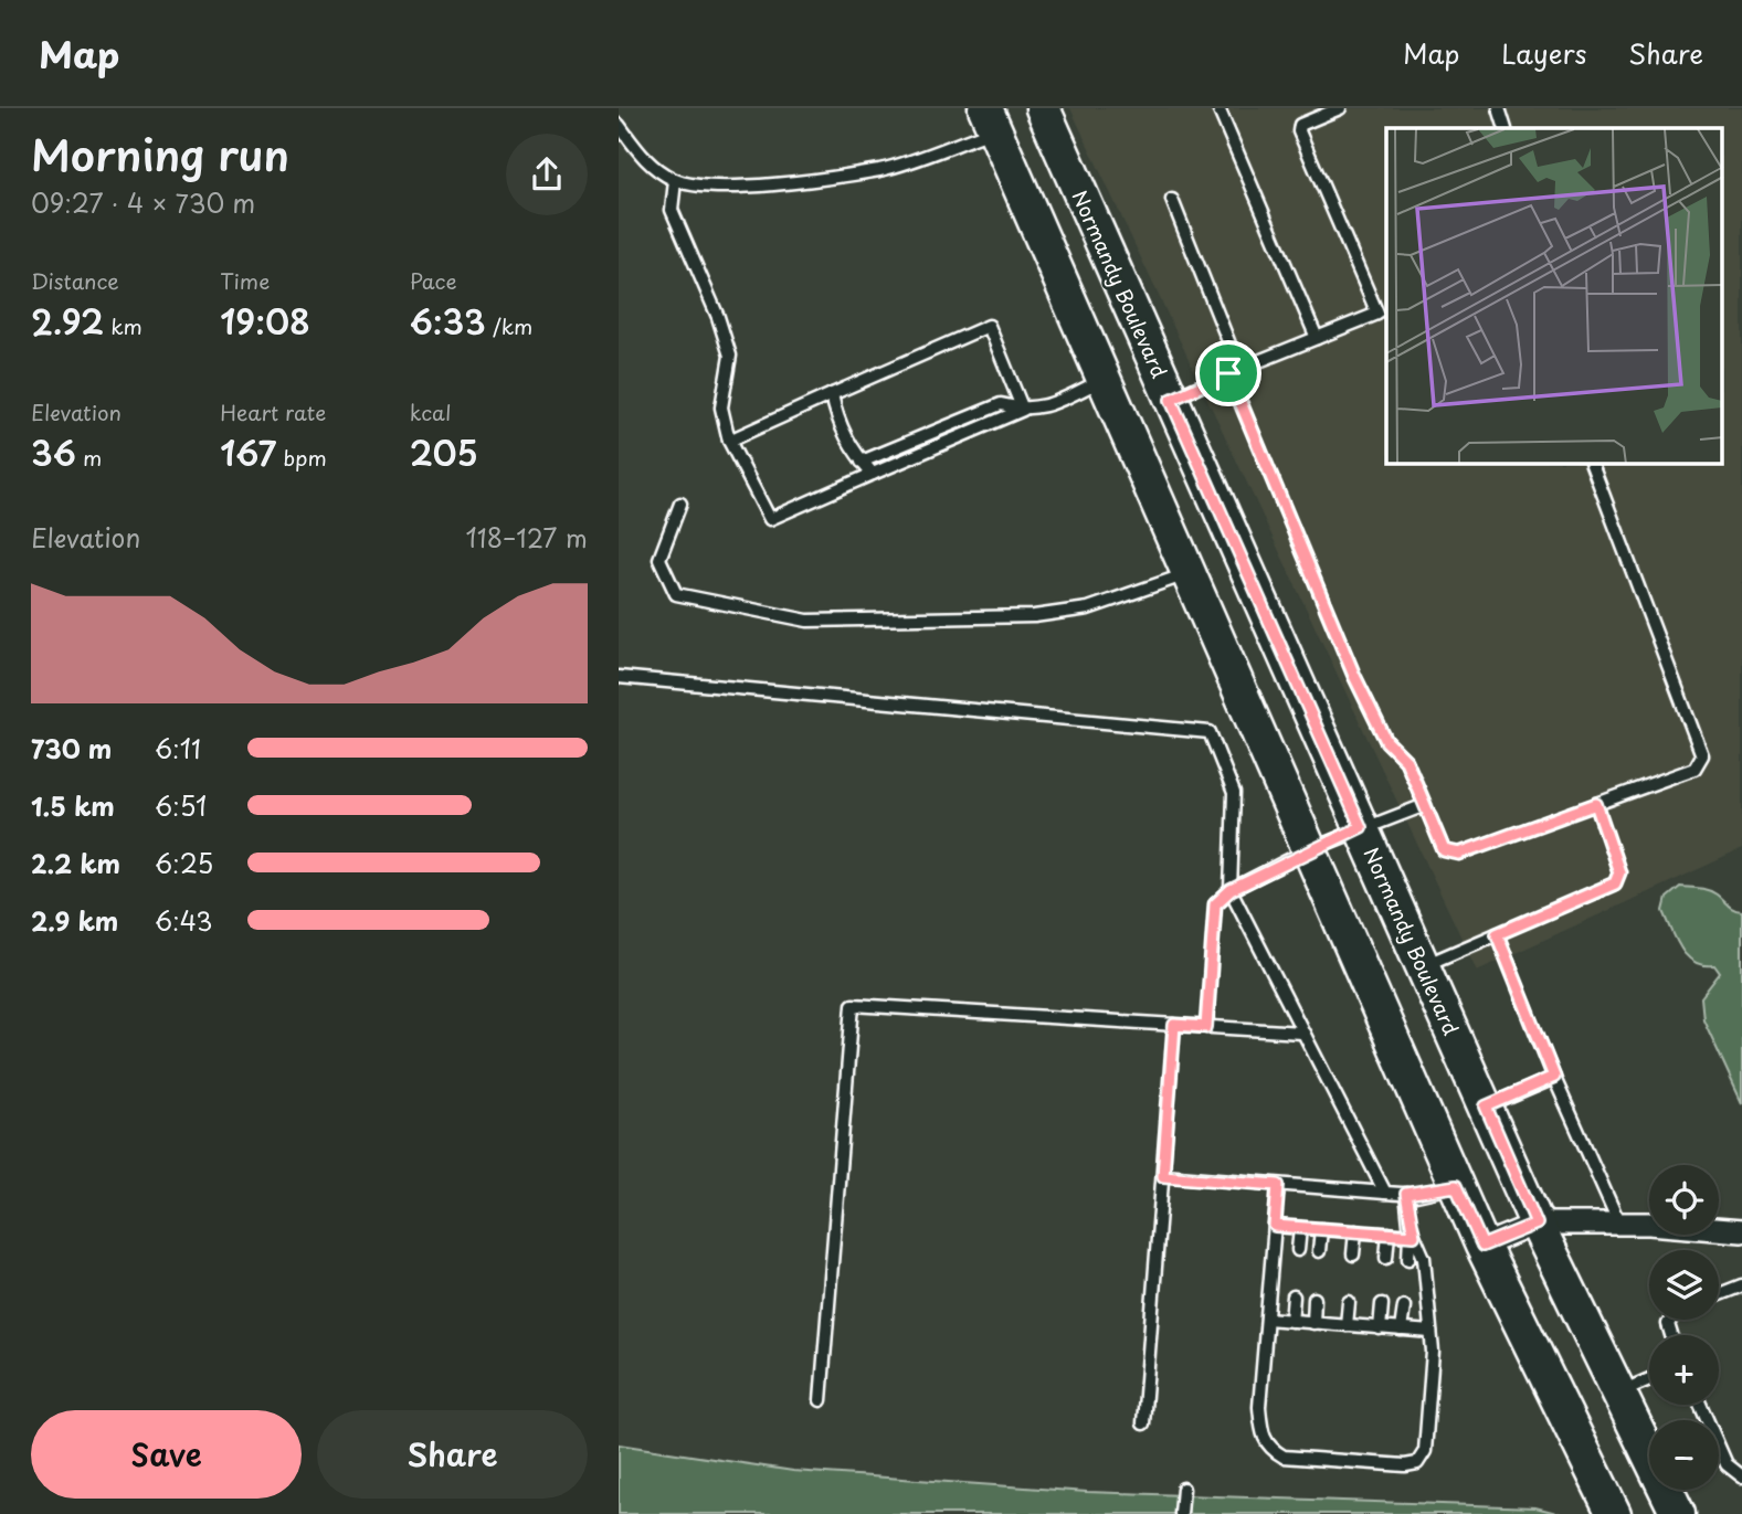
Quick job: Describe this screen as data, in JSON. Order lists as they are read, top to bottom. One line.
{"streets":{"main road":["Normandy Boulevard"]},"page":{"header":"Map","nav":["Map","Layers","Share"],"heading":["Morning run","09:27 · 4 × 730 m"],"stats":[["Distance","2.92 km"],["Time","19:08"],["Pace","6:33 /km"],["Elevation","36 m"],["Heart rate","167 bpm"],["kcal","205"]],"chart":["Elevation","118–127 m"],"list":[{"name":"730 m","note":"6:11"},{"name":"1.5 km","note":"6:51"},{"name":"2.2 km","note":"6:25"},{"name":"2.9 km","note":"6:43"}],"map_buttons":["+","−"],"buttons":["Save","Share"]}}
